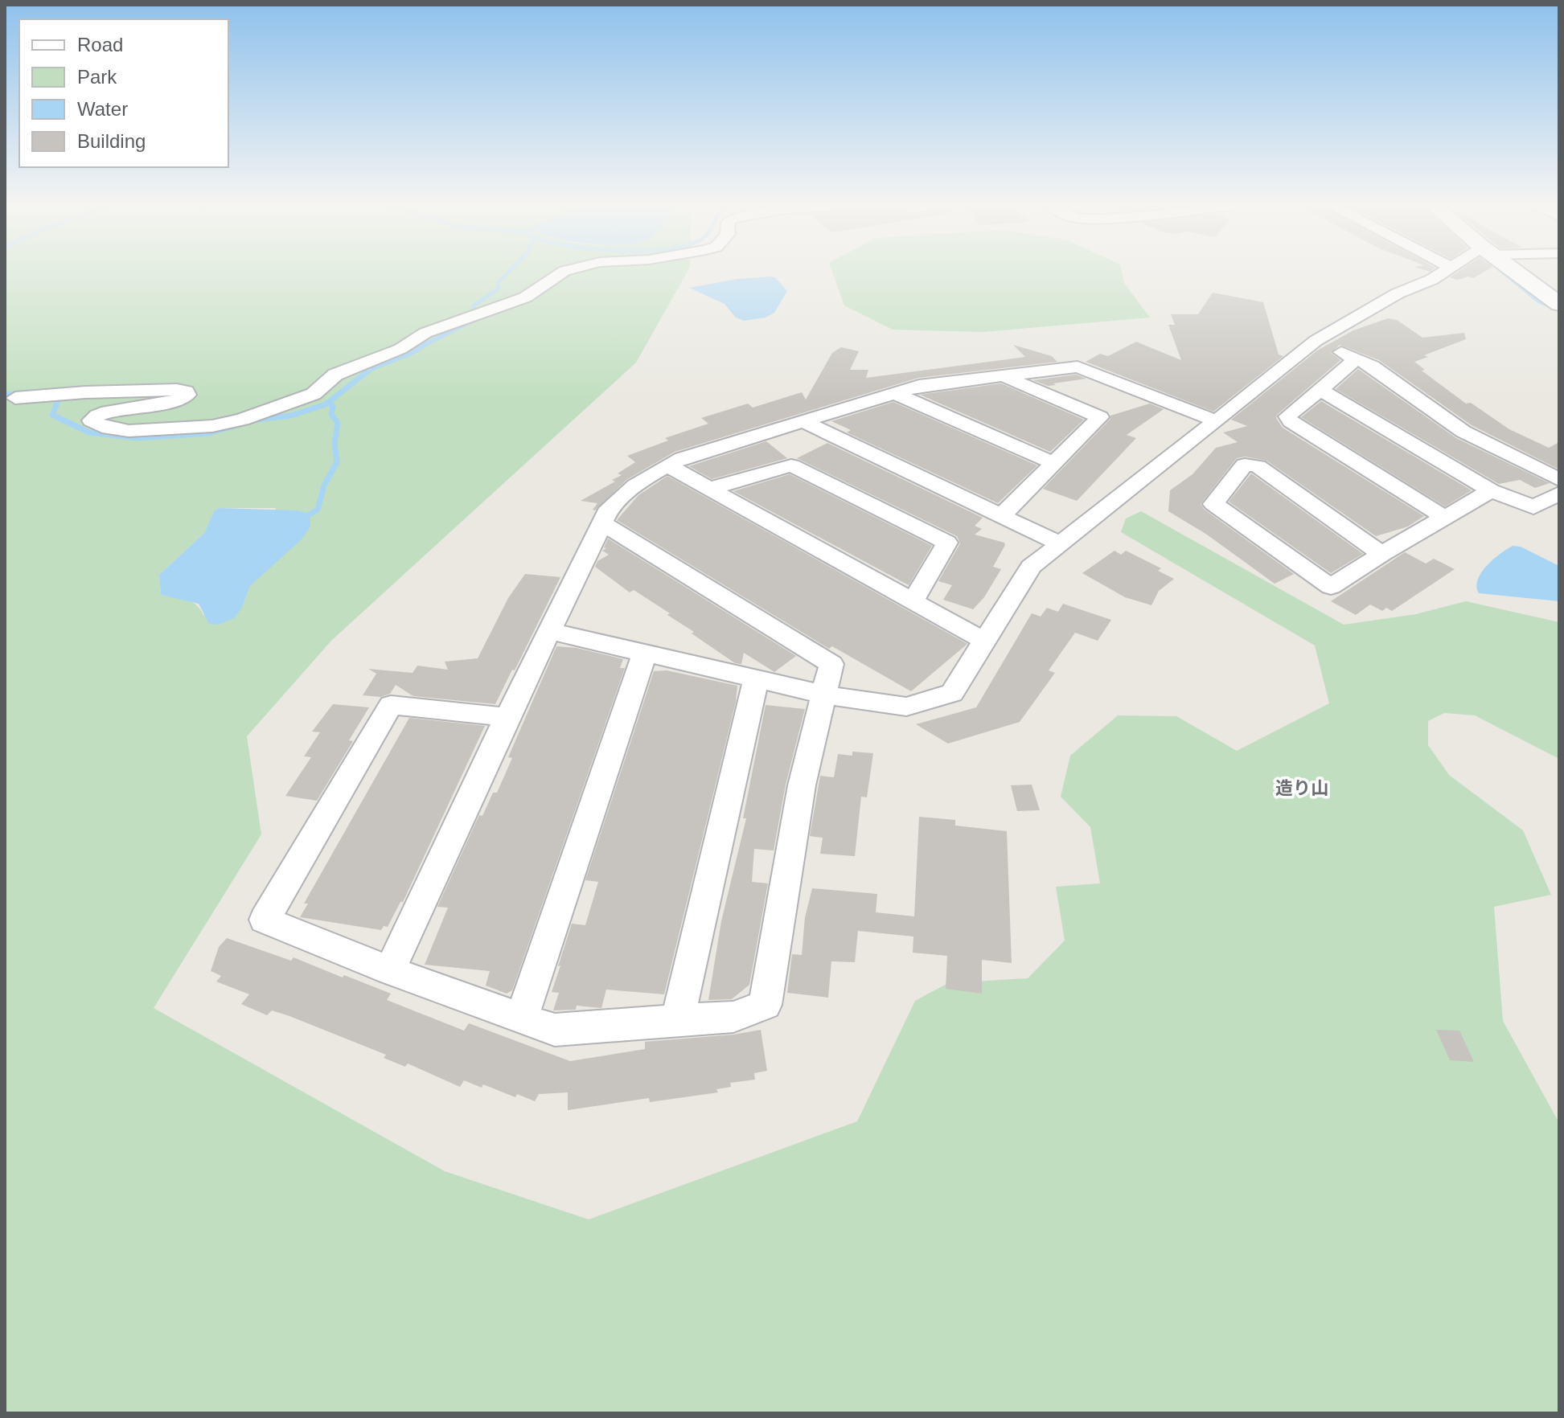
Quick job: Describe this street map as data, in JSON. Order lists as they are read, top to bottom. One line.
{"districts":["造り山"],"legend":["Road","Park","Water","Building"]}
